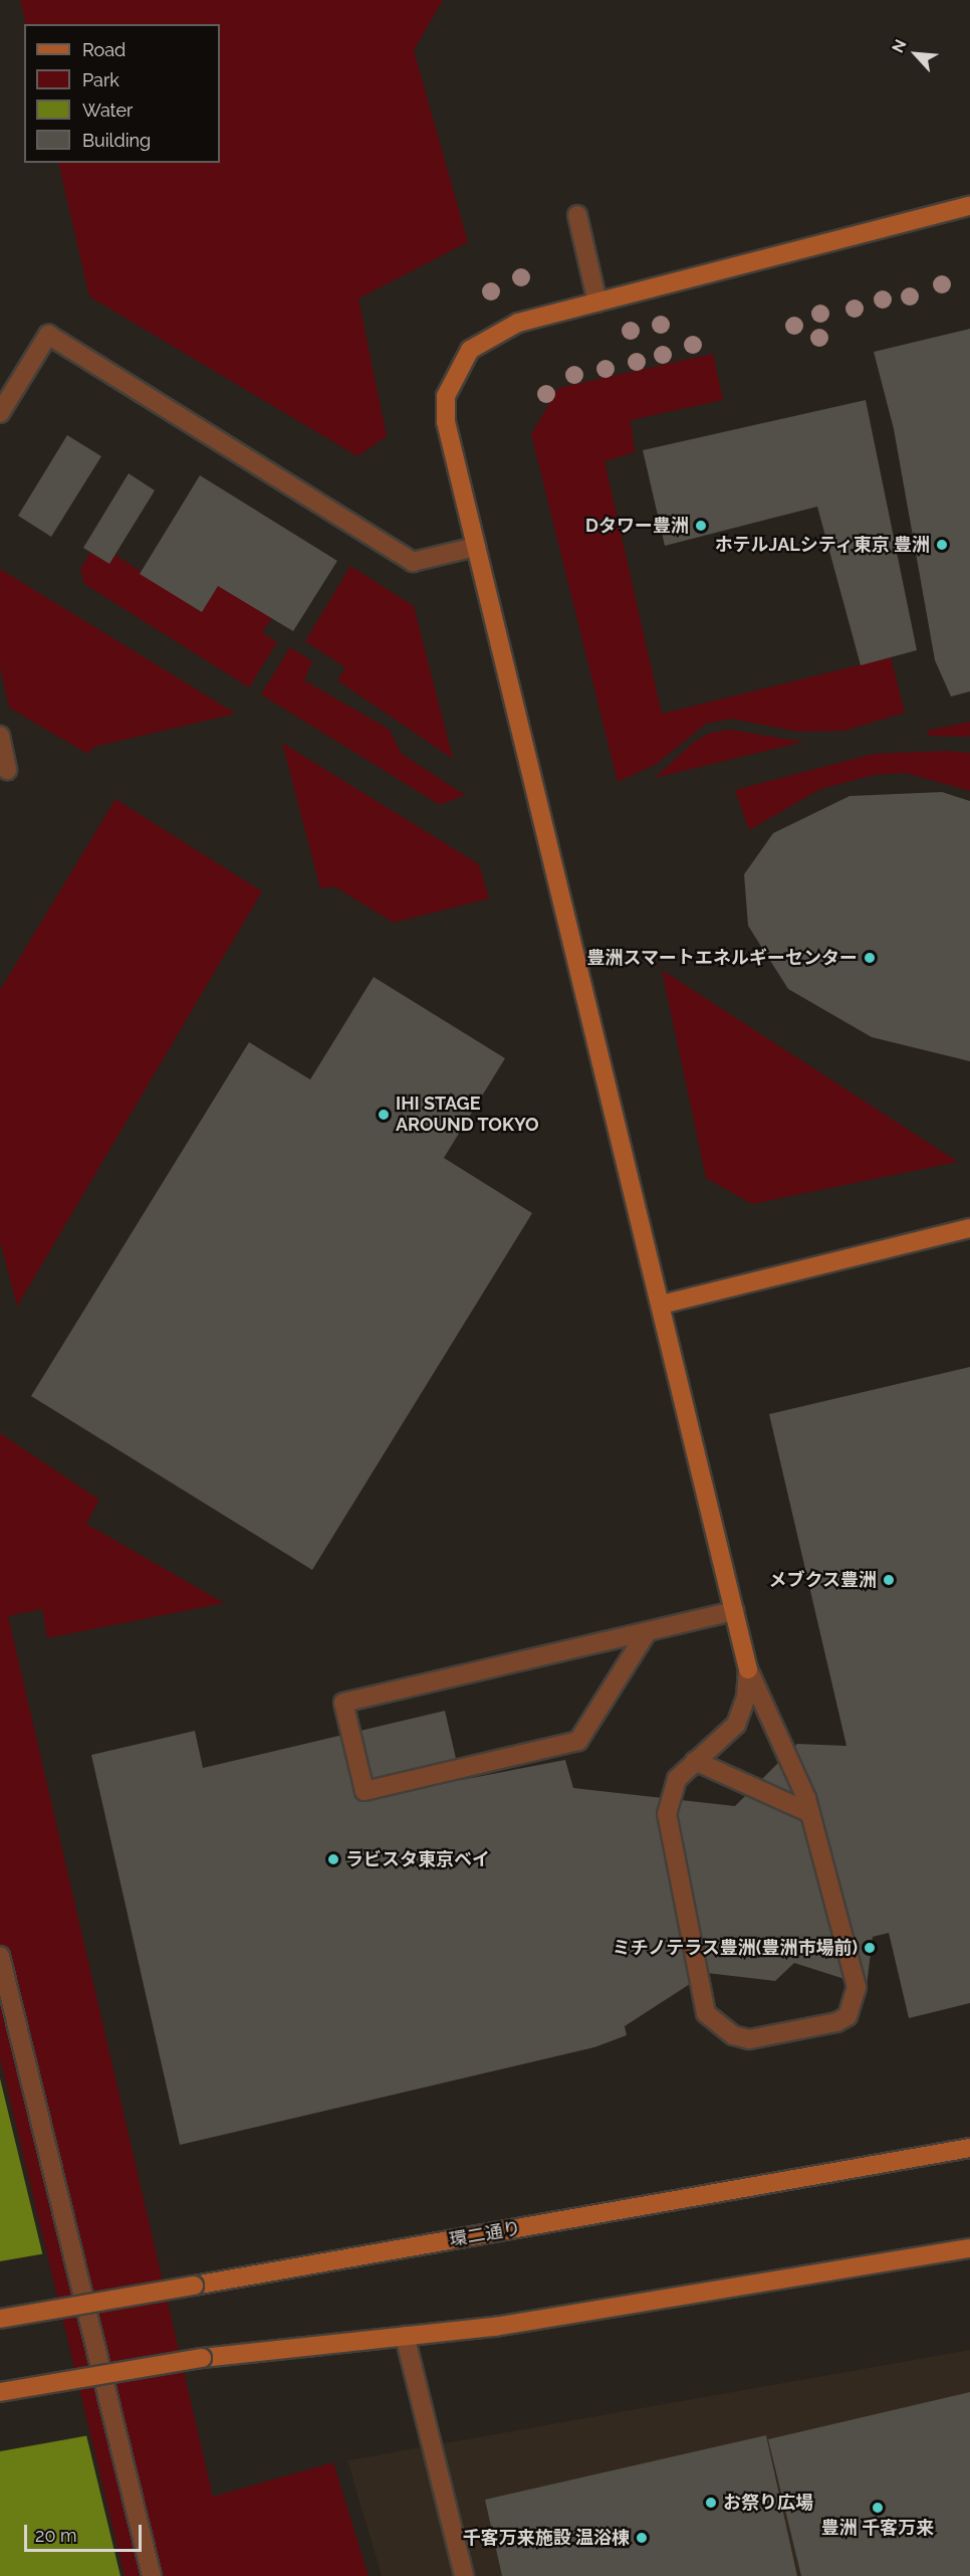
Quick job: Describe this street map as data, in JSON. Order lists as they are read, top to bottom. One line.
{"streets":{"street":["環二通り"]},"places":["Dタワー豊洲","ホテルJALシティ東京 豊洲","豊洲スマートエネルギーセンター","IHI STAGE AROUND TOKYO","メブクス豊洲","ラビスタ東京ベイ","ミチノテラス豊洲(豊洲市場前)","お祭り広場","豊洲 千客万来","千客万来施設 温浴棟"],"legend":["Road","Park","Water","Building"],"scale_bar":"20 m","north":"top left"}
